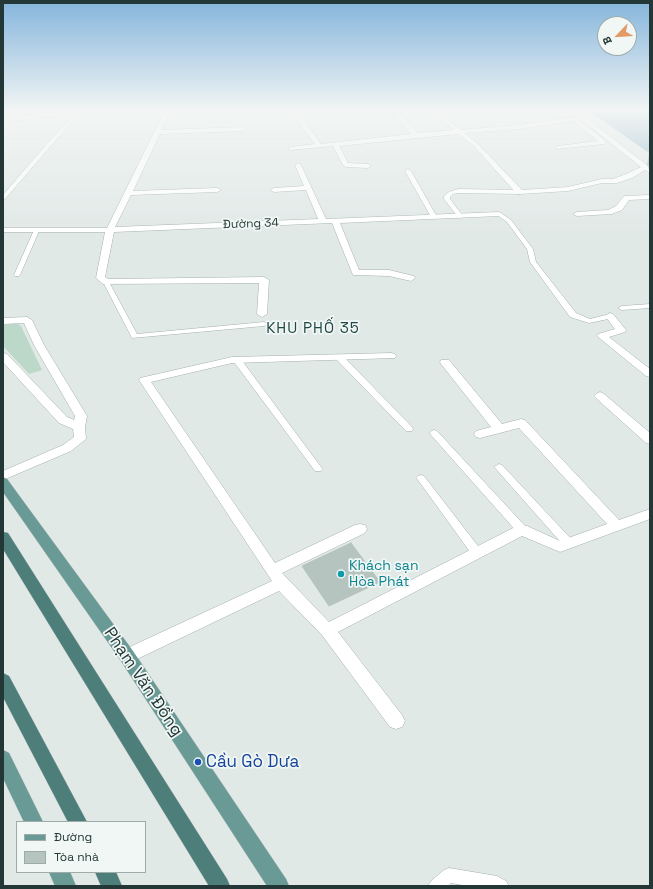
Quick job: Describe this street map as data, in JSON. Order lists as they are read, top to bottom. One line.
{"streets":{"main road":["Phạm Văn Đồng"],"street":["Đường 34"]},"districts":["KHU PHỐ 35"],"places":["Khách sạn Hòa Phát","Cầu Gò Dưa"],"legend":["Đường","Tòa nhà"],"north":"bottom left"}
